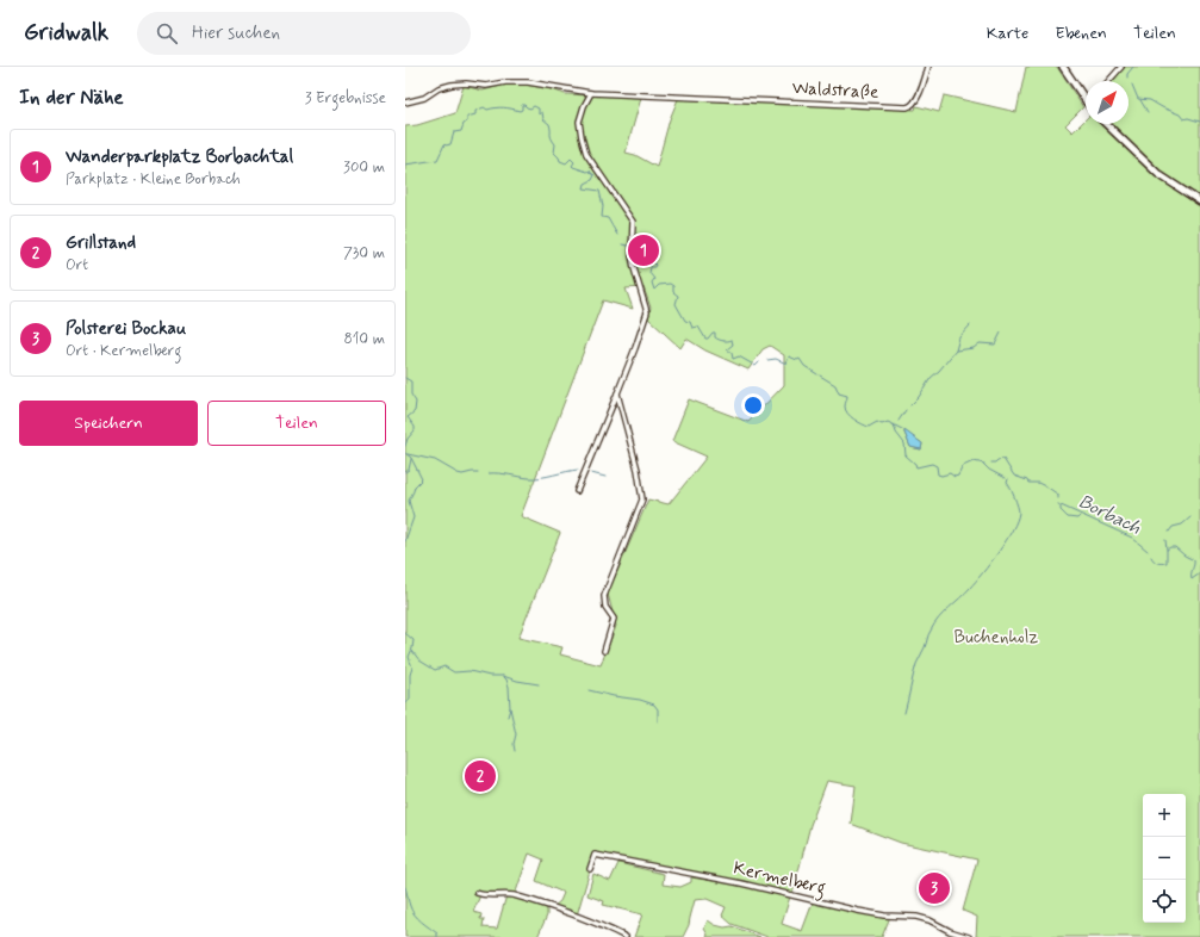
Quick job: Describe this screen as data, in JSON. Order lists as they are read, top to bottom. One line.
{"streets":{"street":["Waldstraße","Kermelberg"]},"water":["Borbach"],"parks":["Buchenholz"],"north":"top right","page":{"header":"Gridwalk","search":"Hier suchen","nav":["Karte","Ebenen","Teilen"],"heading":["In der Nähe","3 Ergebnisse"],"list":[{"mark":"1","name":"Wanderparkplatz Borbachtal","note":"Parkplatz · Kleine Borbach","value":"300 m"},{"mark":"2","name":"Grillstand","note":"Ort","value":"730 m"},{"mark":"3","name":"Polsterei Bockau","note":"Ort · Kermelberg","value":"810 m"}],"pins":["1","2","3"],"buttons":["Speichern","Teilen"],"map_buttons":["+","−"]}}
